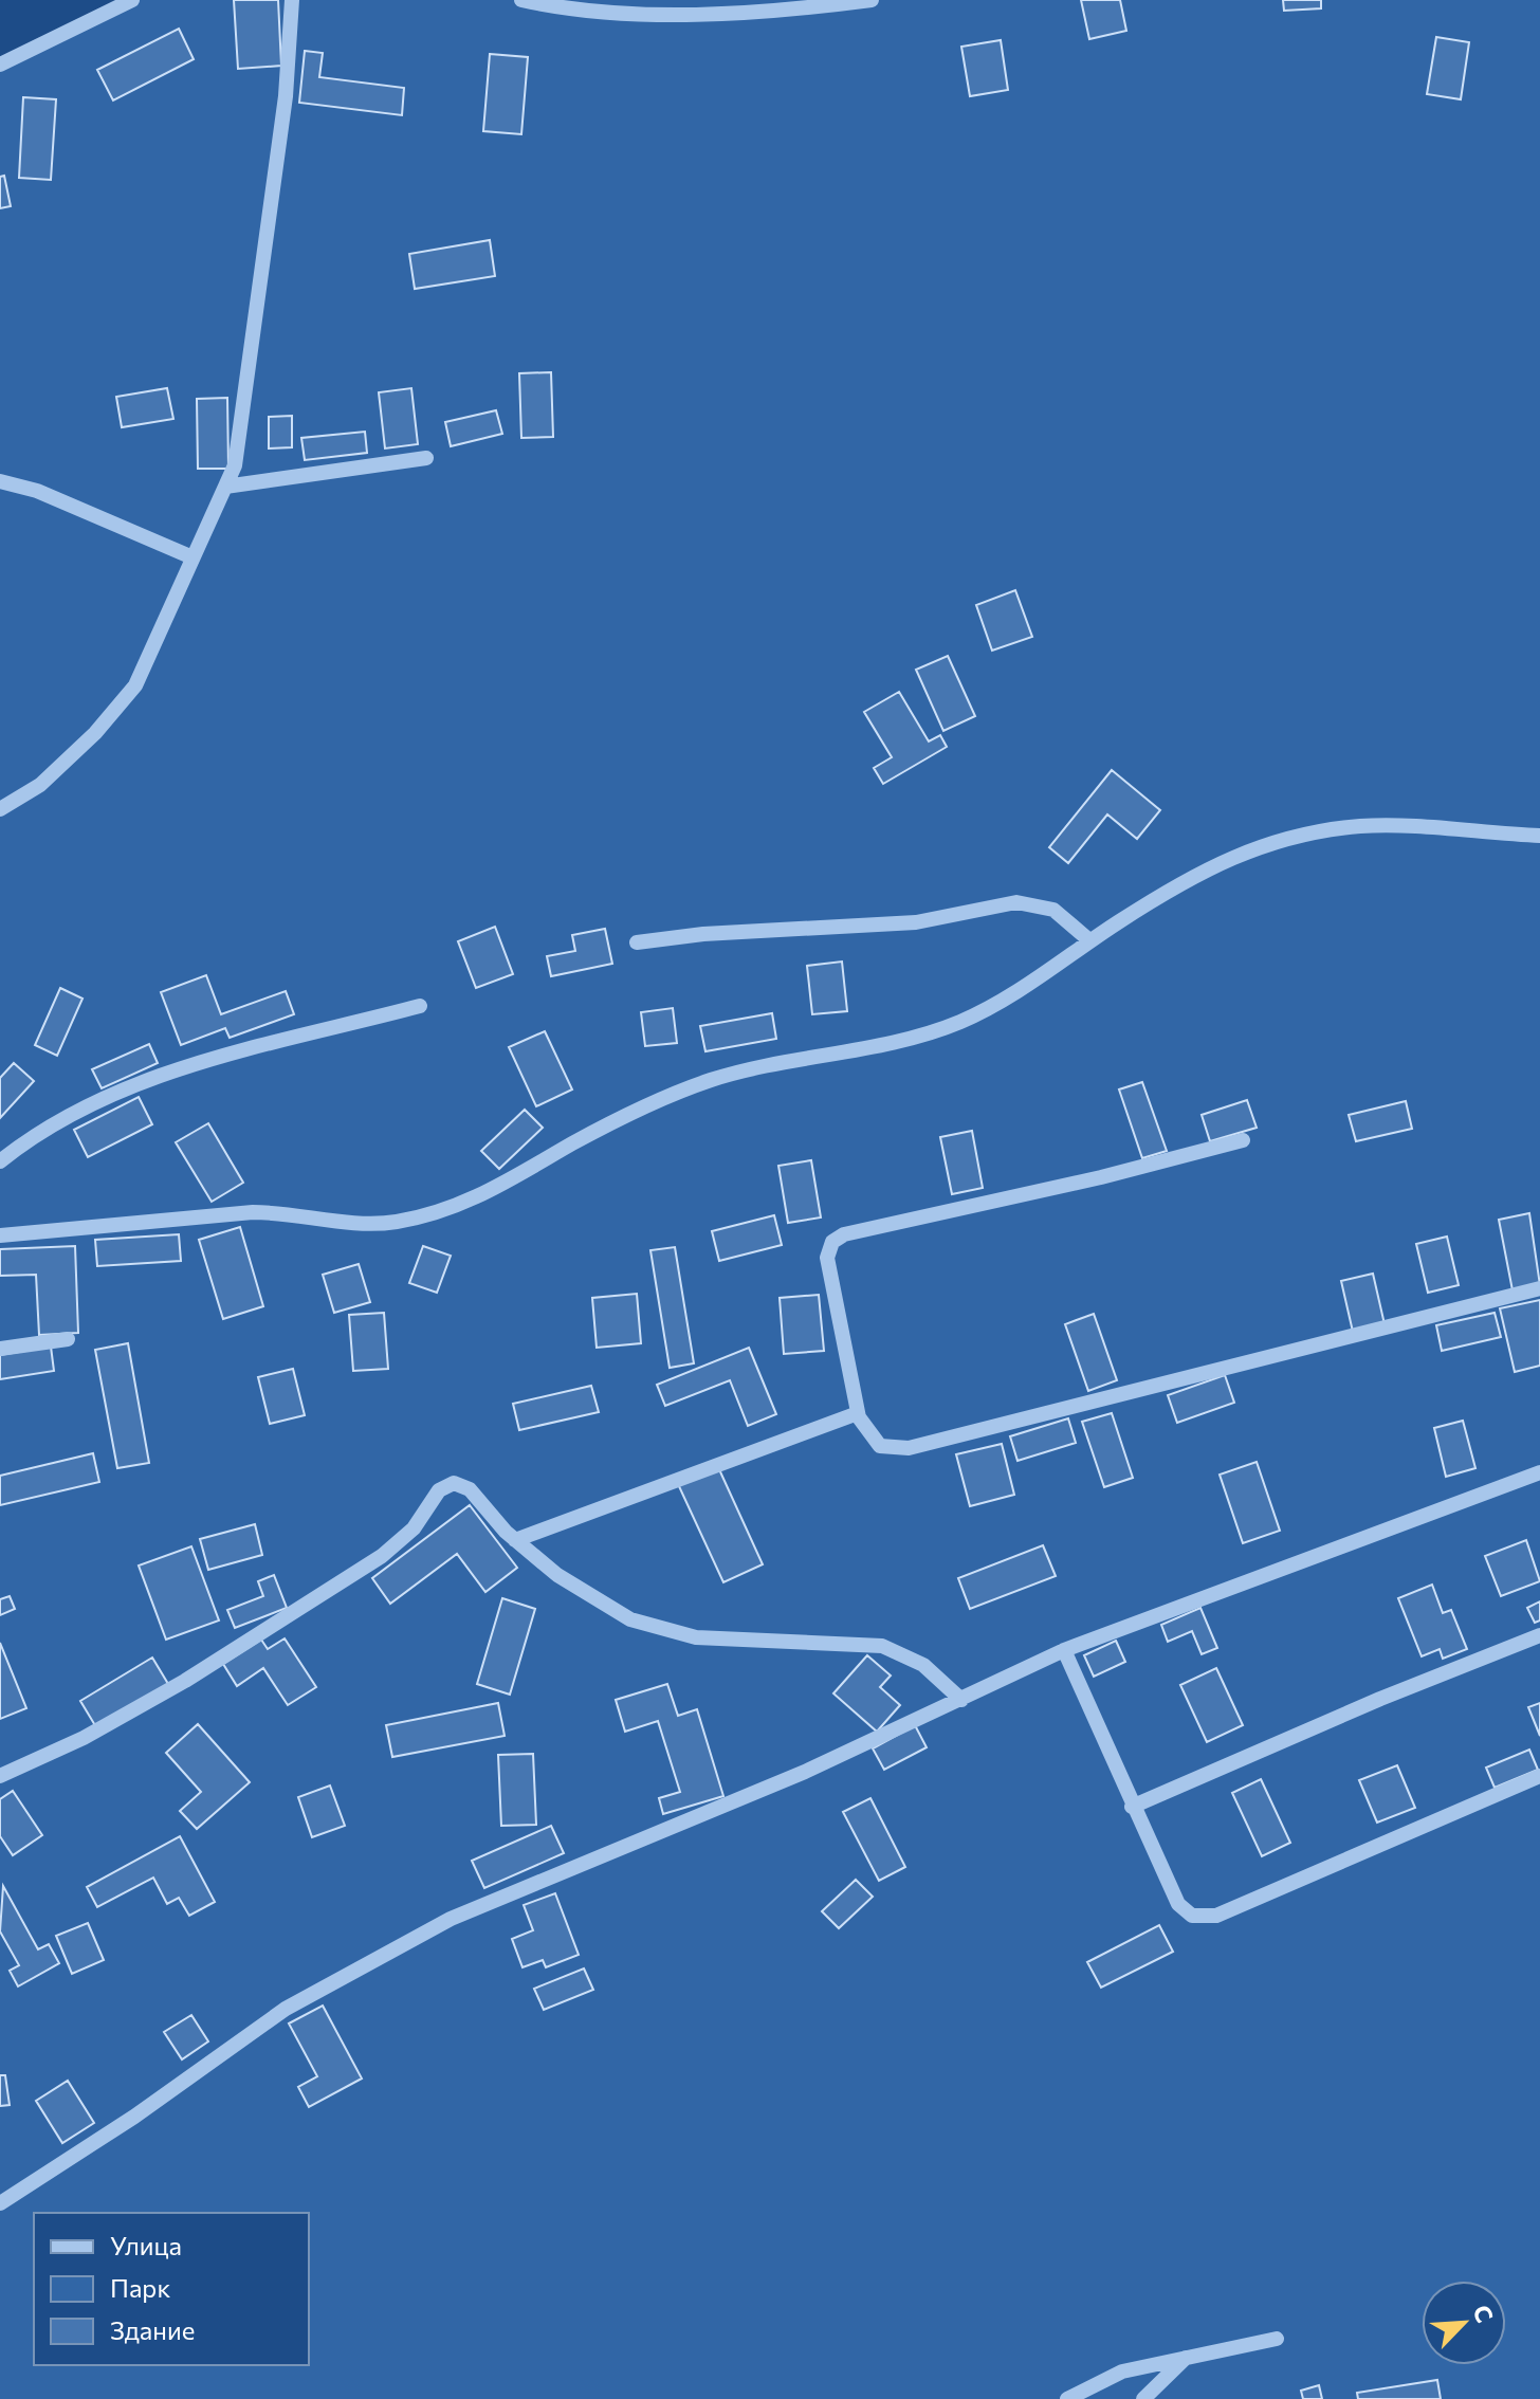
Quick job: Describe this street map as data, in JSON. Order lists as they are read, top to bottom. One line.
{"legend":["Улица","Парк","Здание"],"north":"top right"}
